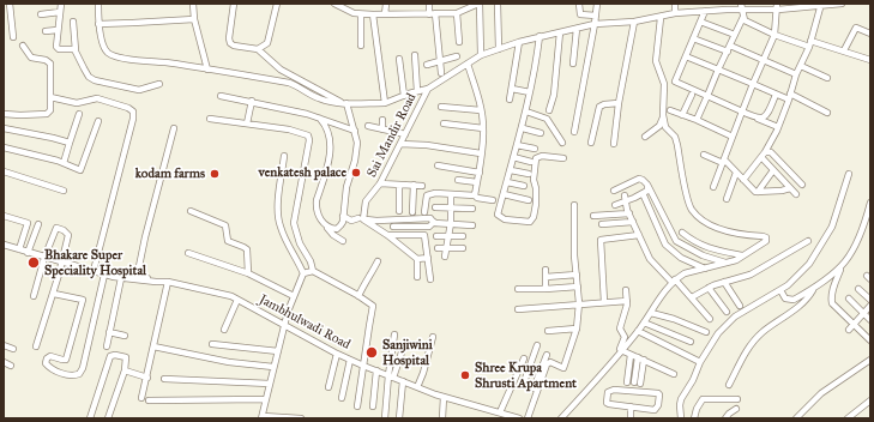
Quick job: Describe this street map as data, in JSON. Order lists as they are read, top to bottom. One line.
{"streets":{"street":["Sai Mandir Road","Jambhulwadi Road"]},"places":["venkatesh palace","kodam farms","Bhakare Super Speciality Hospital","Sanjiwini Hospital","Shree Krupa Shrusti Apartment"]}
